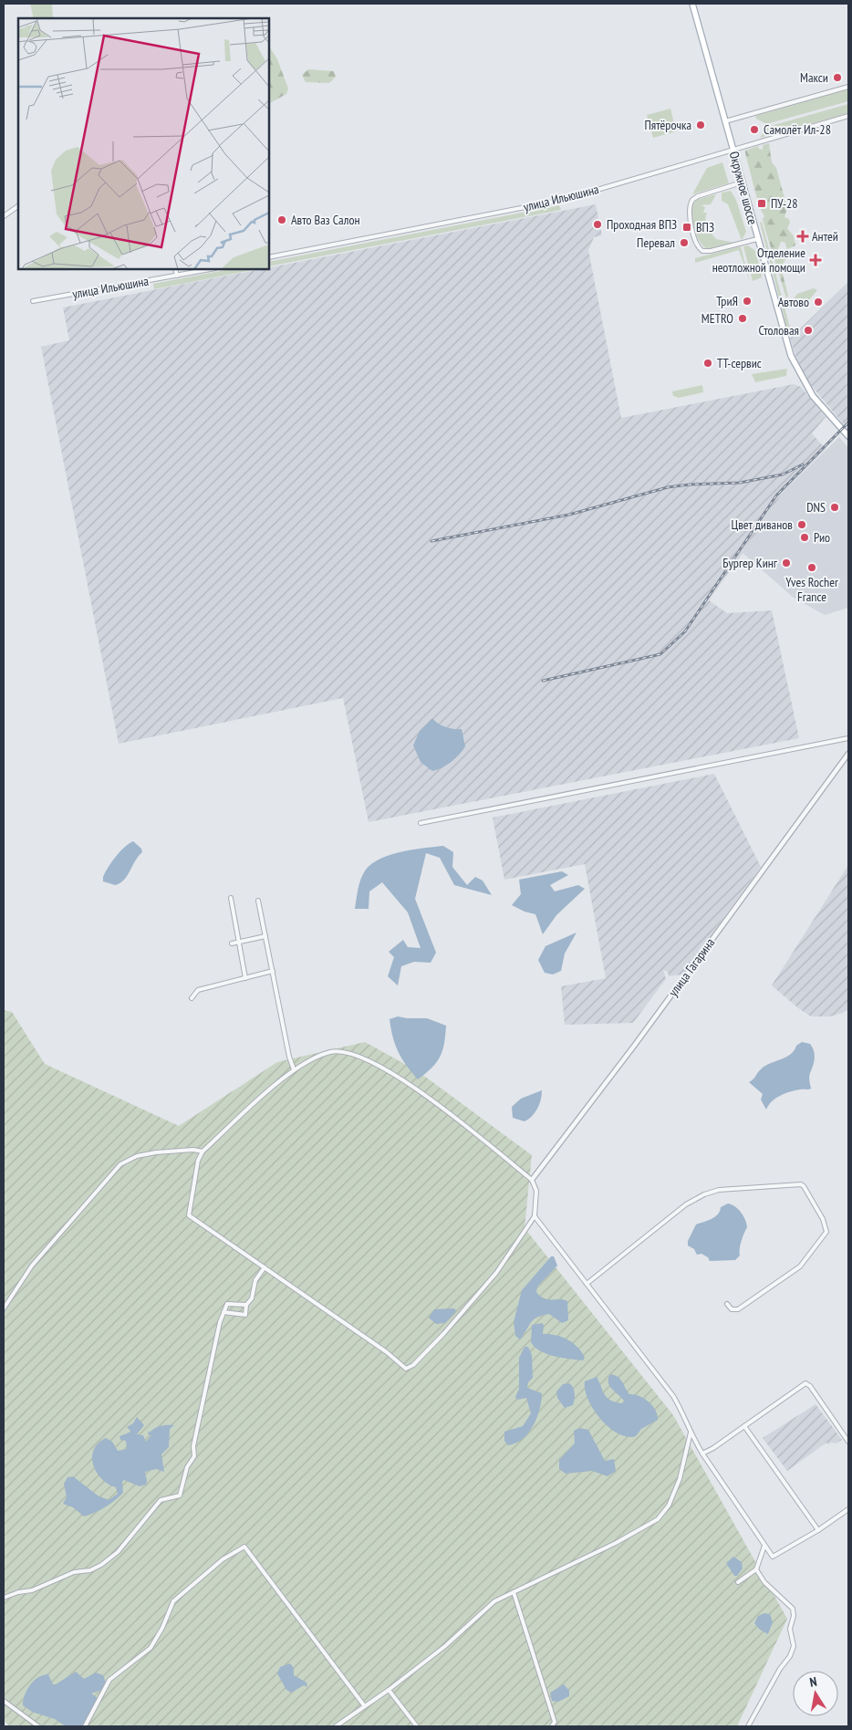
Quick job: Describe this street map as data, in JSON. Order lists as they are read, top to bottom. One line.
{"streets":{"main road":["Окружное шоссе"],"street":["улица Ильюшина","улица Гагарина"]},"crossings":[["Окружное шоссе","улица Ильюшина"]],"places":{"other":["Макси","Пятёрочка","Самолёт Ил-28","Авто Ваз Салон","Проходная ВПЗ","Перевал","ТриЯ","Автово","METRO","Столовая","ТТ-сервис","DNS","Цвет диванов","Рио","Бургер Кинг","Yves Rocher France"],"transit":["ПУ-28","ВПЗ"],"health":["Антей","Отделение неотложной помощи"]},"north":"top"}
